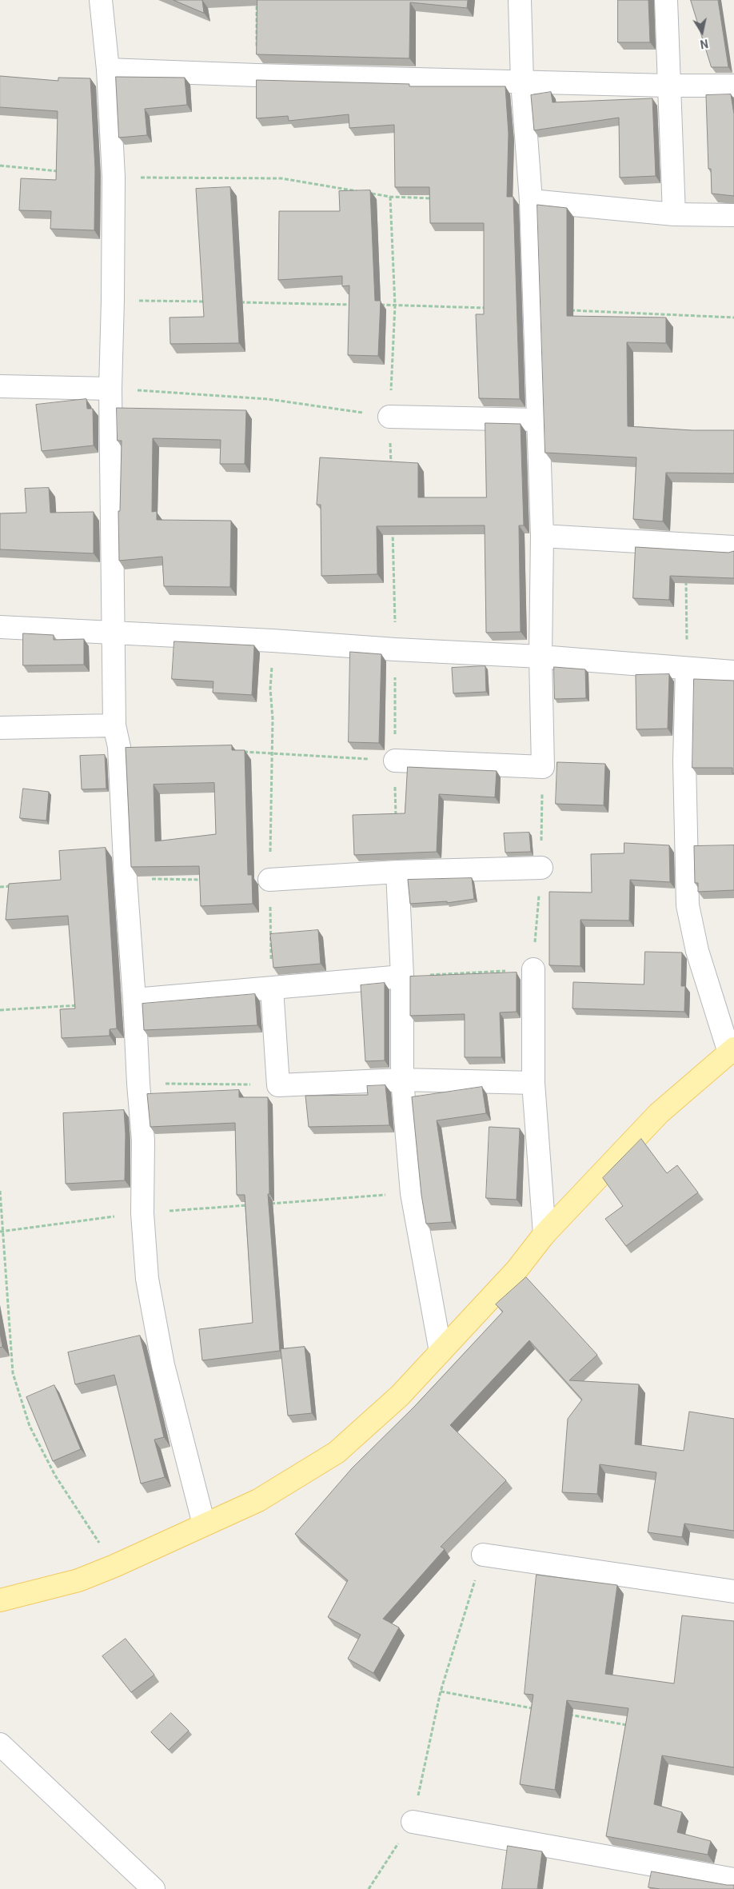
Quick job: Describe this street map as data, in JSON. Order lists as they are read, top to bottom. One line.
{"north":"bottom"}
